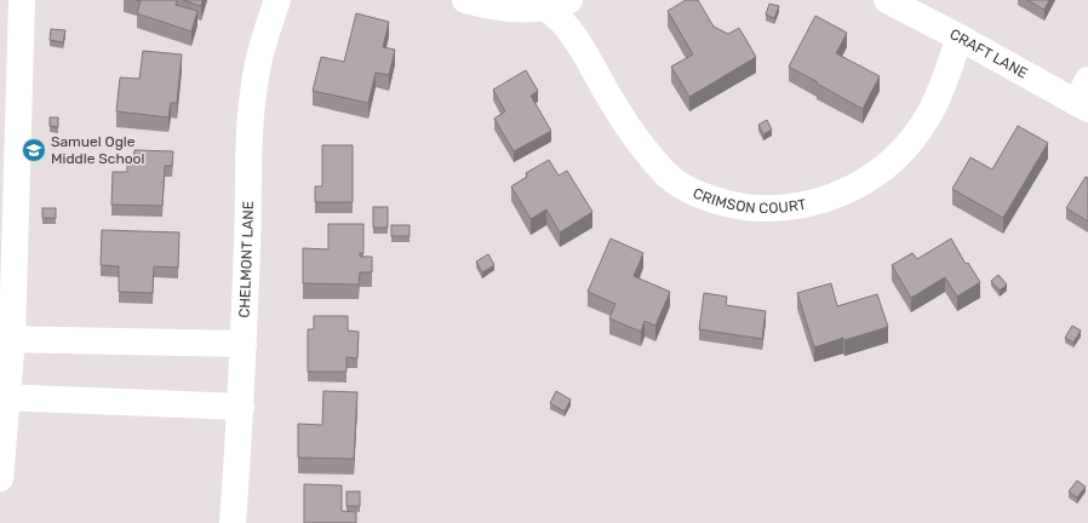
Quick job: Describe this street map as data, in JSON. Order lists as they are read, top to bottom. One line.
{"streets":{"street":["CRAFT LANE","CRIMSON COURT","CHELMONT LANE"]},"crossings":[["CRAFT LANE","CRIMSON COURT"]],"places":{"school or university":["Samuel Ogle Middle School"]}}
